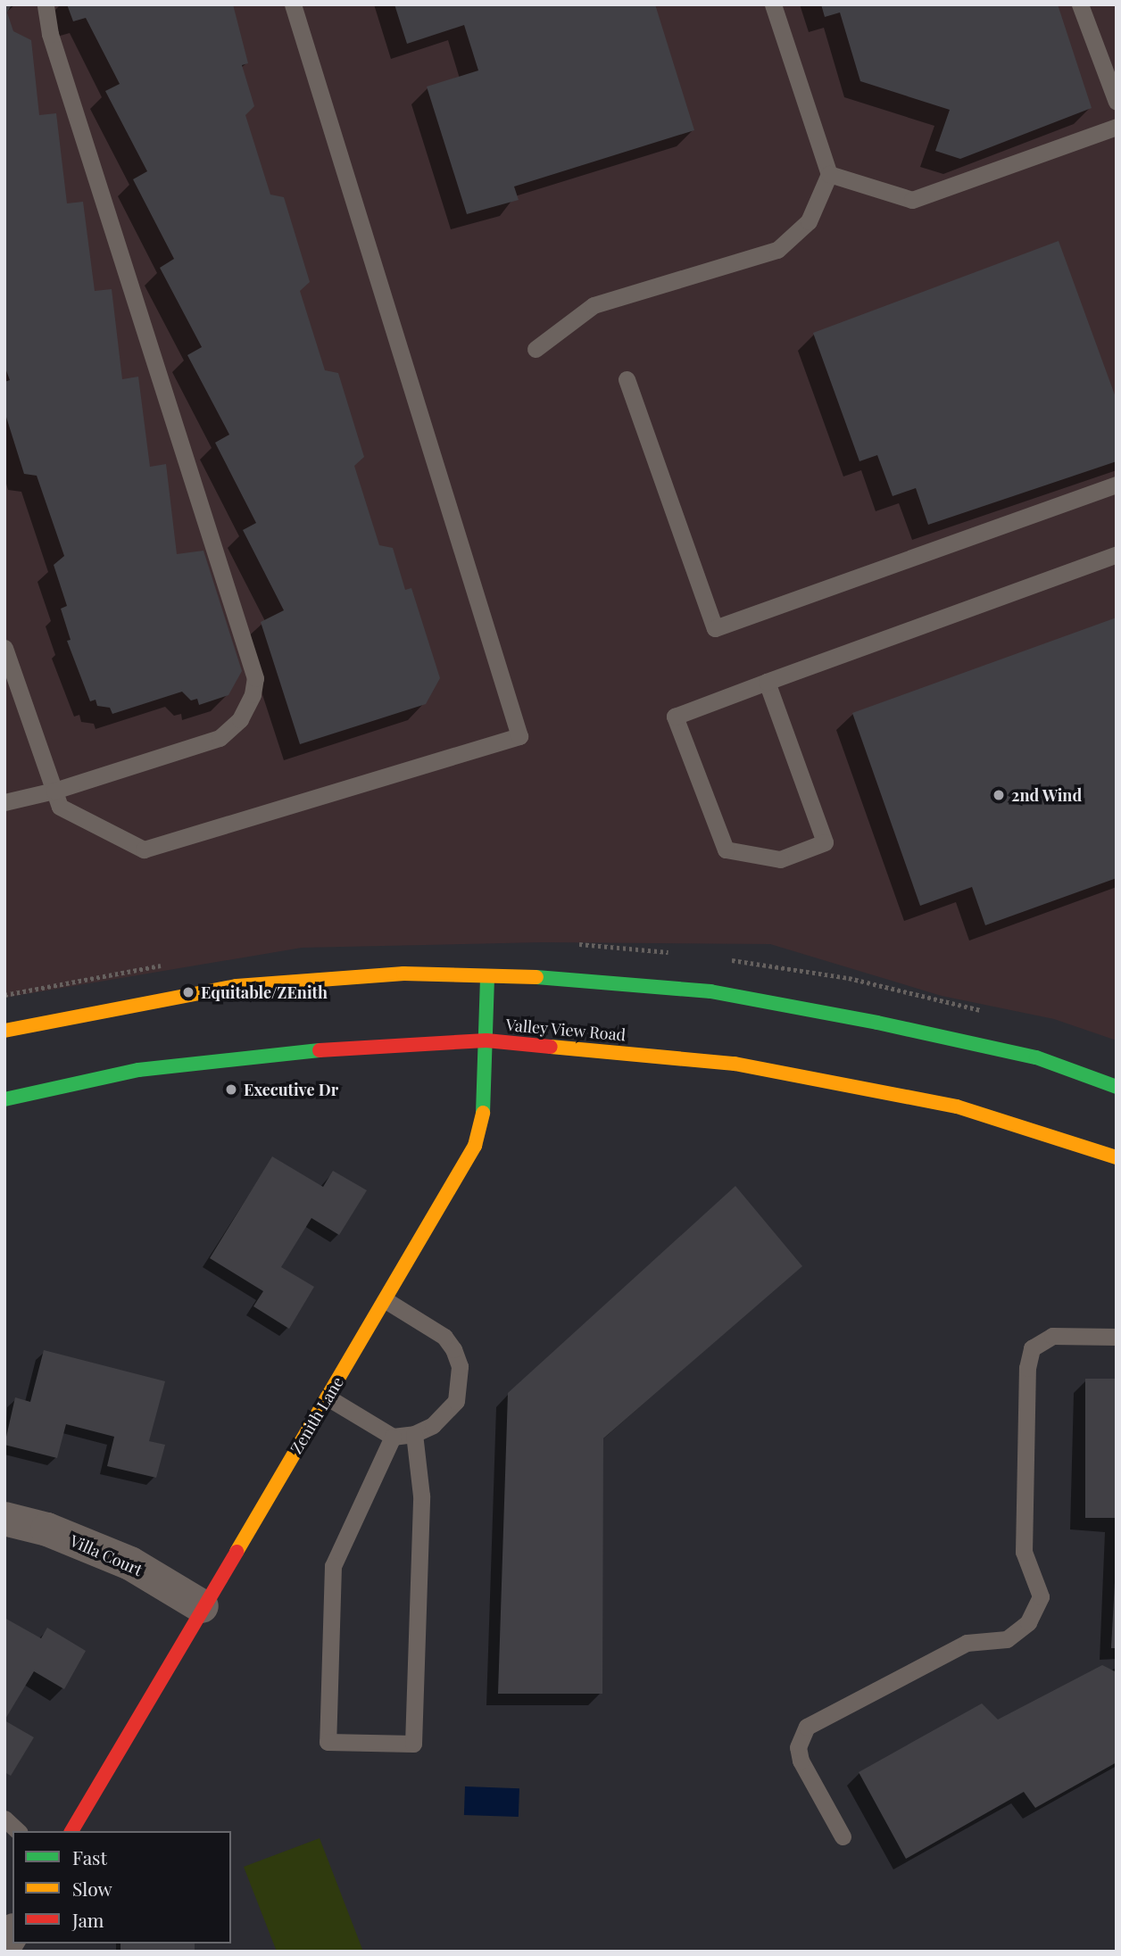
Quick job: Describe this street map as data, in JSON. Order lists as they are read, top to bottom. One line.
{"streets":{"main road":["Valley View Road","Zenith Lane"],"street":["Villa Court"]},"crossings":[["Valley View Road","Zenith Lane"],["Zenith Lane","Villa Court"]],"places":["2nd Wind","Equitable/ZEnith","Executive Dr"],"legend":["Fast","Slow","Jam"]}
